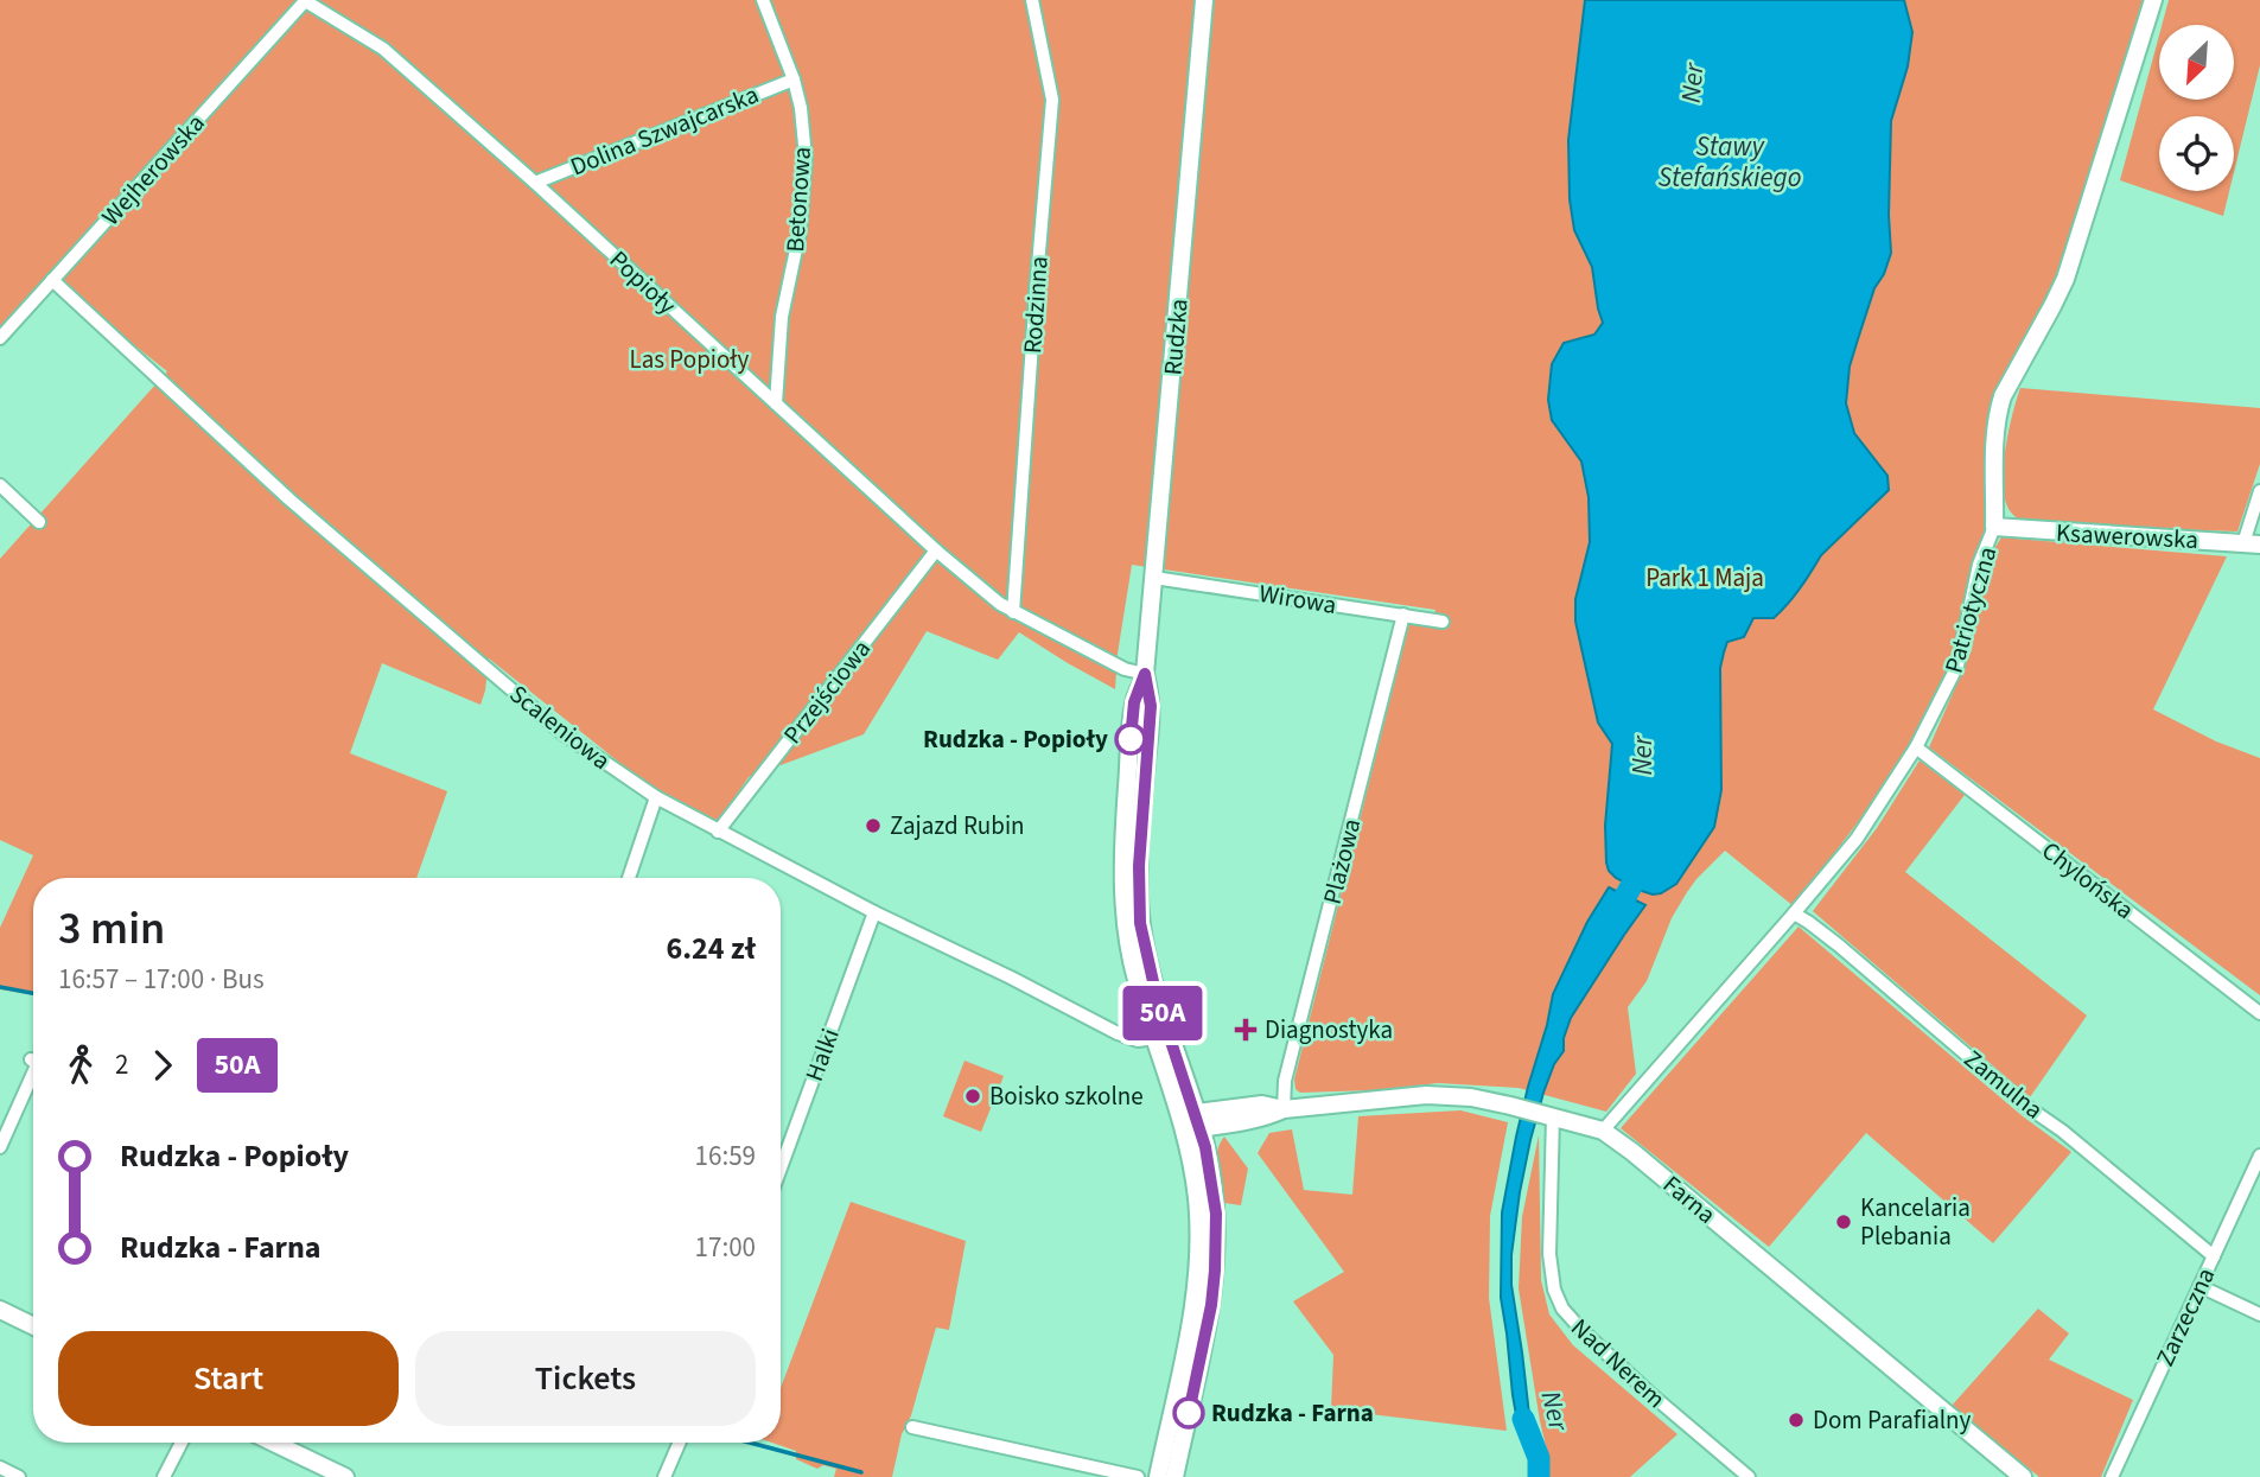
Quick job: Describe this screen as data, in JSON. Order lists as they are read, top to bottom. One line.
{"streets":{"street":["Dolina Szwajcarska","Wejherowska","Betonowa","Popioły","Rodzinna","Rudzka","Ksawerowska","Wirowa","Patriotyczna","Przejściowa","Scaleniowa","Plażowa","Chylońska","Halki","Zamulna","Farna","Zarzeczna","Nad Nerem"]},"crossings":[["Dolina Szwajcarska","Betonowa"],["Dolina Szwajcarska","Popioły"],["Wejherowska","Popioły"],["Wejherowska","Scaleniowa"],["Betonowa","Popioły"],["Popioły","Rodzinna"],["Popioły","Rudzka"],["Popioły","Przejściowa"],["Rudzka","Wirowa"],["Rudzka","Scaleniowa"],["Rudzka","Farna"],["Ksawerowska","Patriotyczna"],["Wirowa","Plażowa"],["Patriotyczna","Chylońska"],["Patriotyczna","Zamulna"],["Patriotyczna","Farna"],["Przejściowa","Scaleniowa"],["Scaleniowa","Halki"],["Plażowa","Farna"],["Zamulna","Zarzeczna"],["Farna","Nad Nerem"]],"water":["Ner","Stawy Stefańskiego"],"parks":["Las Popioły","Park 1 Maja"],"places":{"other":["Rudzka - Popioły","Zajazd Rubin","Boisko szkolne","Kancelaria Plebania","Rudzka - Farna","Dom Parafialny"],"health":["Diagnostyka"]},"lines":["bus line 50A"],"north":"bottom left","page":{"on_map":"50A","heading":["3 min","16:57 – 17:00 · Bus","6.24 zł"],"legs":["2","50A"],"list":[{"name":"Rudzka - Popioły","value":"16:59"},{"name":"Rudzka - Farna","value":"17:00"}],"buttons":["Start","Tickets"]}}
